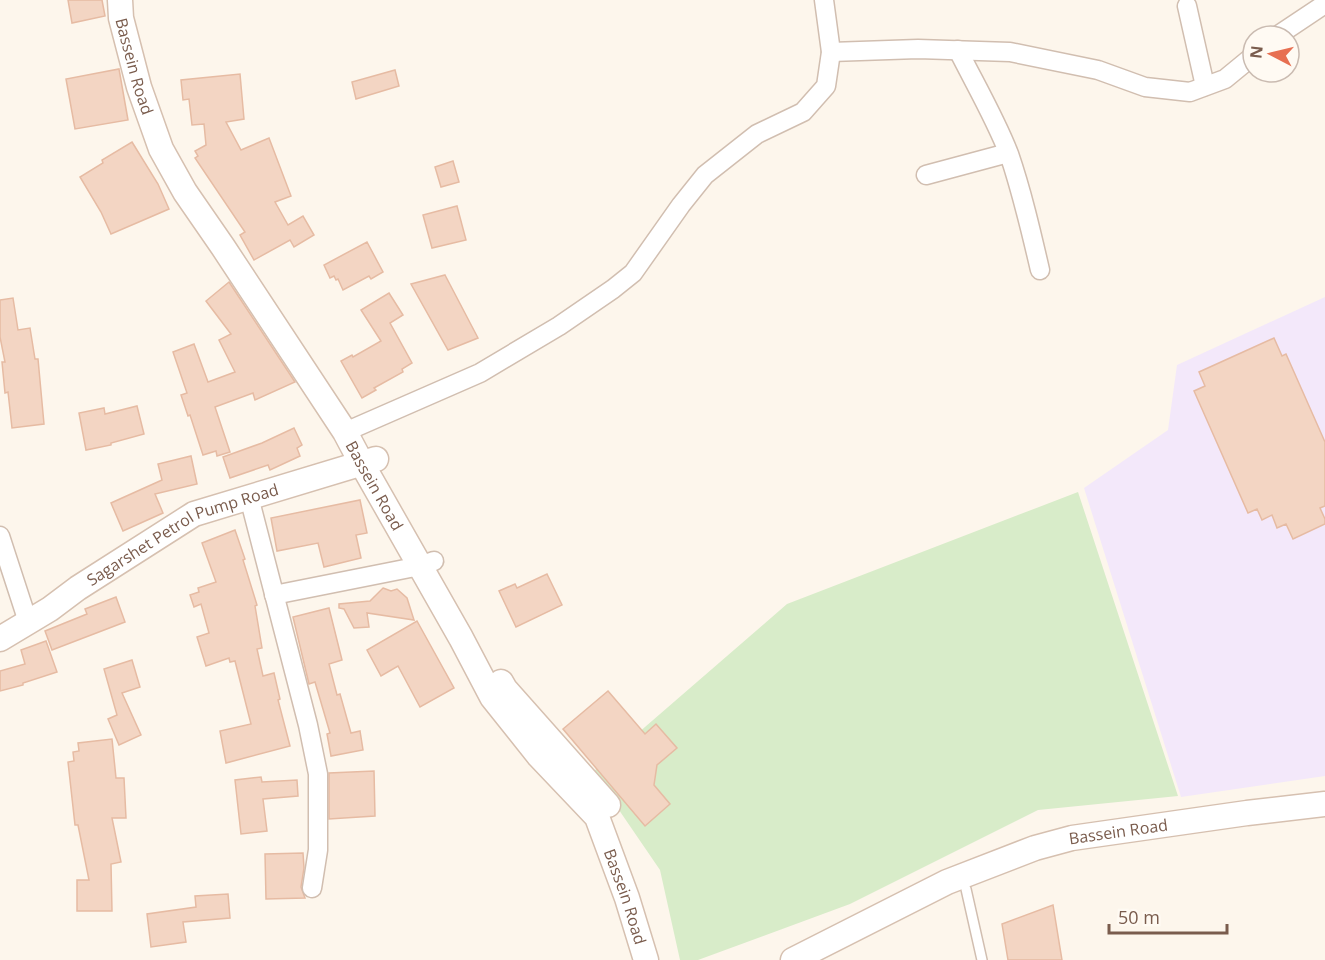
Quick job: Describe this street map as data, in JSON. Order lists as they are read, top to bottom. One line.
{"streets":{"main road":["Bassein Road","Sagarshet Petrol Pump Road"]},"crossings":[["Bassein Road","Sagarshet Petrol Pump Road"]],"scale_bar":"50 m","north":"left"}
